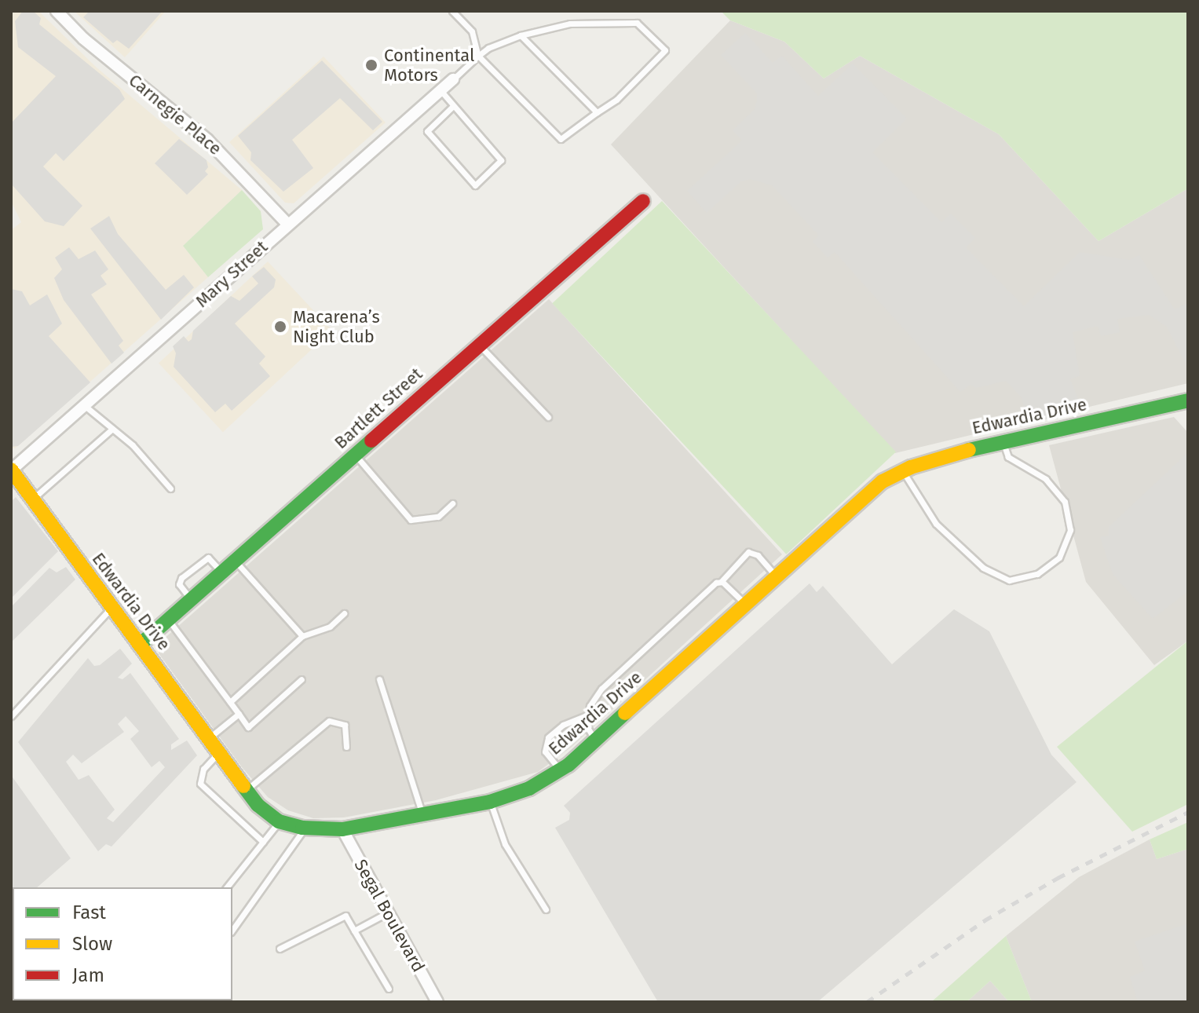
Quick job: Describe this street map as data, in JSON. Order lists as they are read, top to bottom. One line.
{"streets":{"main road":["Bartlett Street","Edwardia Drive"],"street":["Carnegie Place","Mary Street","Segal Boulevard"]},"crossings":[["Carnegie Place","Mary Street"],["Mary Street","Edwardia Drive"],["Bartlett Street","Edwardia Drive"],["Edwardia Drive","Segal Boulevard"]],"places":["Continental Motors","Macarena’s Night Club"],"legend":["Fast","Slow","Jam"]}
